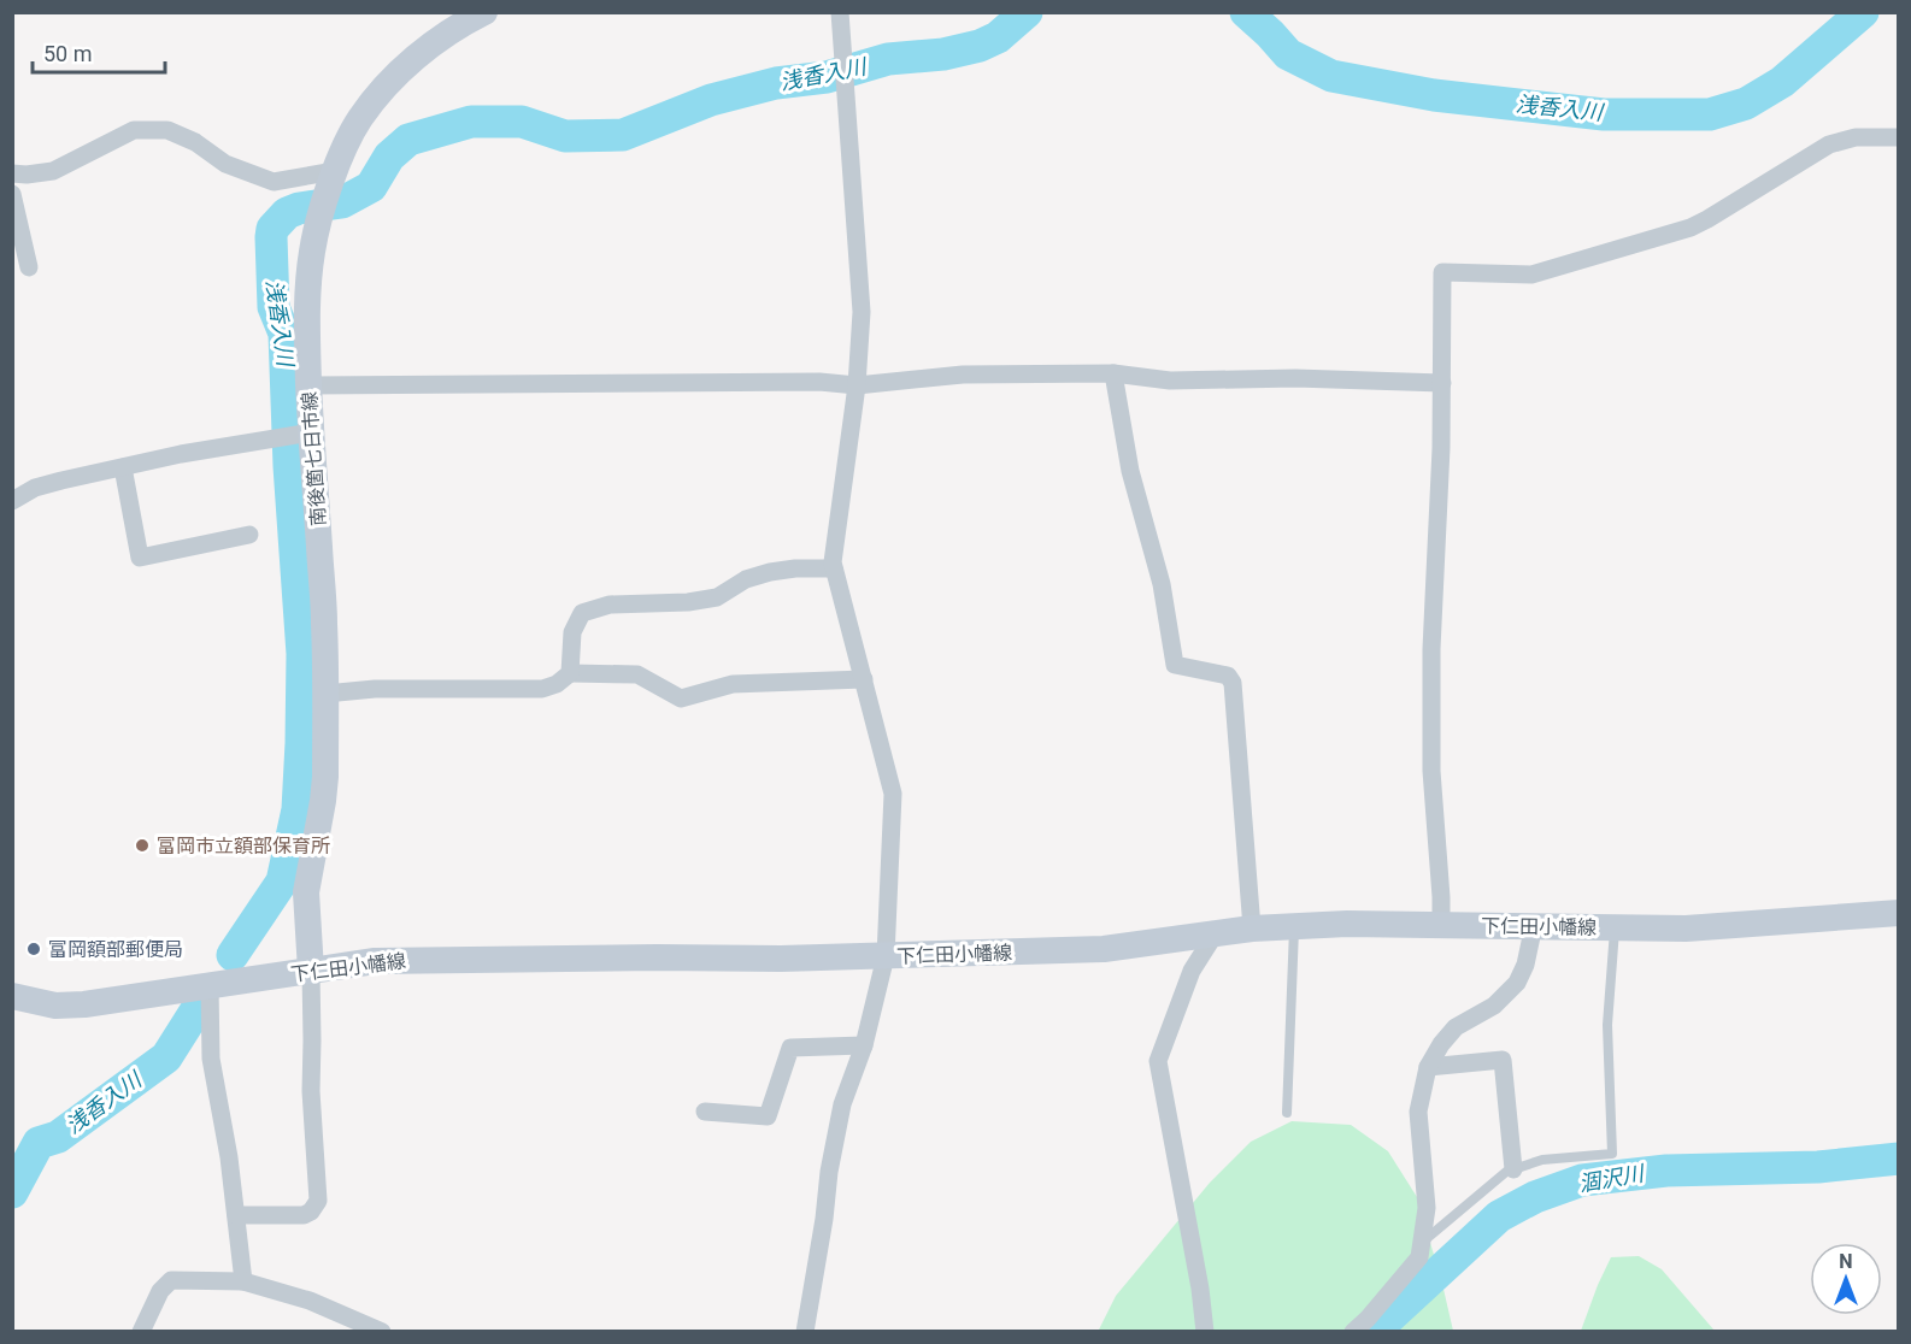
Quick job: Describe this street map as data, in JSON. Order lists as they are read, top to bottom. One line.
{"streets":{"main road":["南後箇七日市線","下仁田小幡線"]},"crossings":[["南後箇七日市線","下仁田小幡線"]],"water":["浅香入川","涸沢川"],"places":["富岡市立額部保育所","富岡額部郵便局"],"scale_bar":"50 m","north":"top"}
